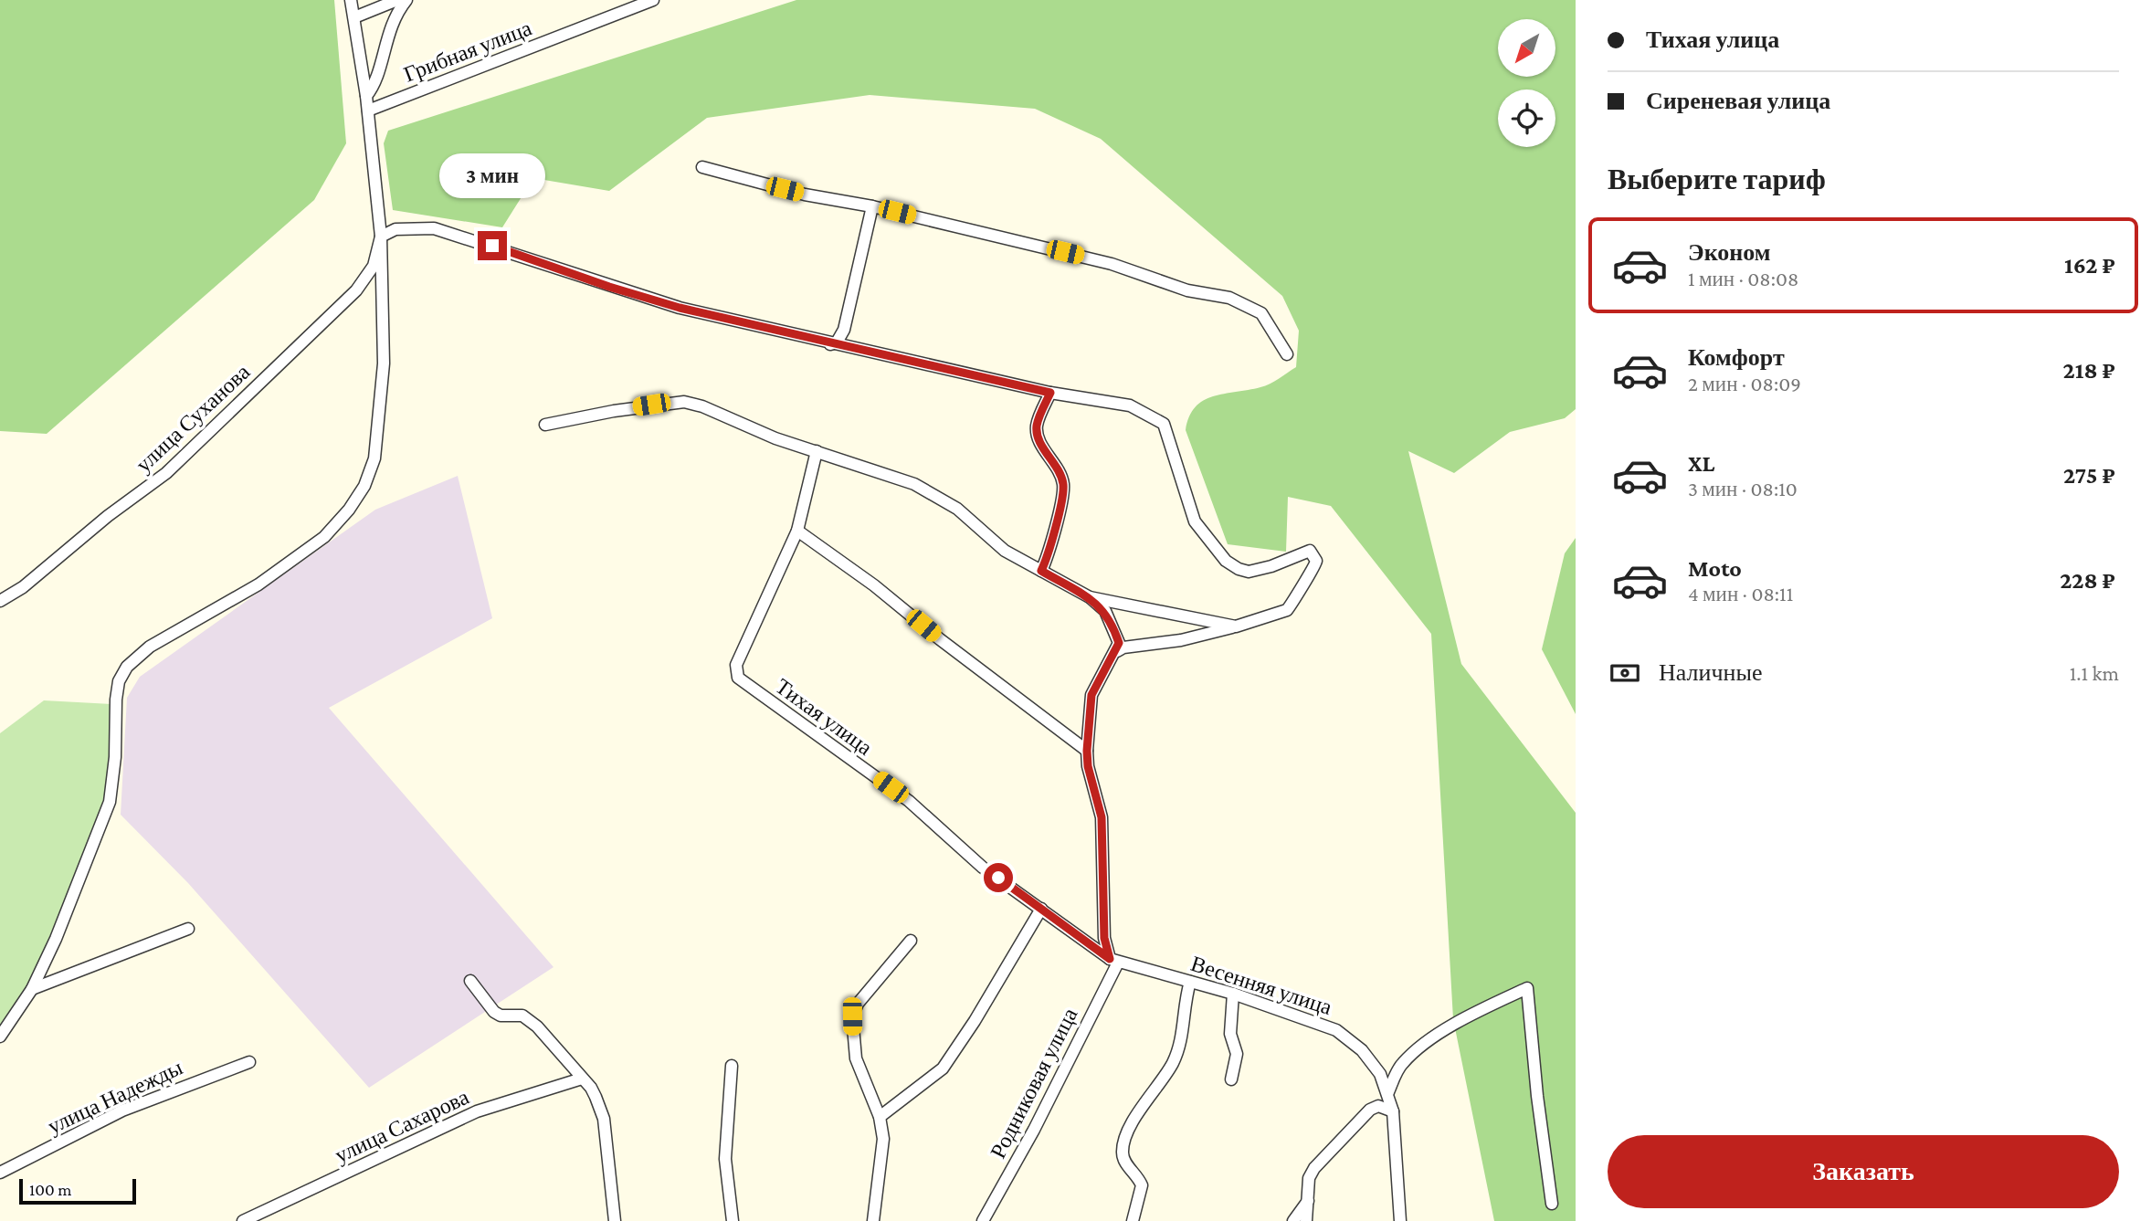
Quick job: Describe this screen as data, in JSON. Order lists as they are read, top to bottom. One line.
{"streets":{"street":["Грибная улица","улица Суханова","Тихая улица","Весенняя улица","Родниковая улица","улица Надежды","улица Сахарова"]},"crossings":[["Тихая улица","Весенняя улица"],["Тихая улица","Родниковая улица"],["Весенняя улица","Родниковая улица"]],"scale_bar":"100 m","north":"bottom left","page":{"banner":["Тихая улица","Сиреневая улица"],"heading":"Выберите тариф","bubble":"3 мин","list":[{"name":"Эконом","note":"1 мин · 08:08","value":"162 ₽"},{"name":"Комфорт","note":"2 мин · 08:09","value":"218 ₽"},{"name":"XL","note":"3 мин · 08:10","value":"275 ₽"},{"name":"Moto","note":"4 мин · 08:11","value":"228 ₽"}],"pay":["Наличные","1.1 km"],"buttons":"Заказать","scale":"100 m"}}
